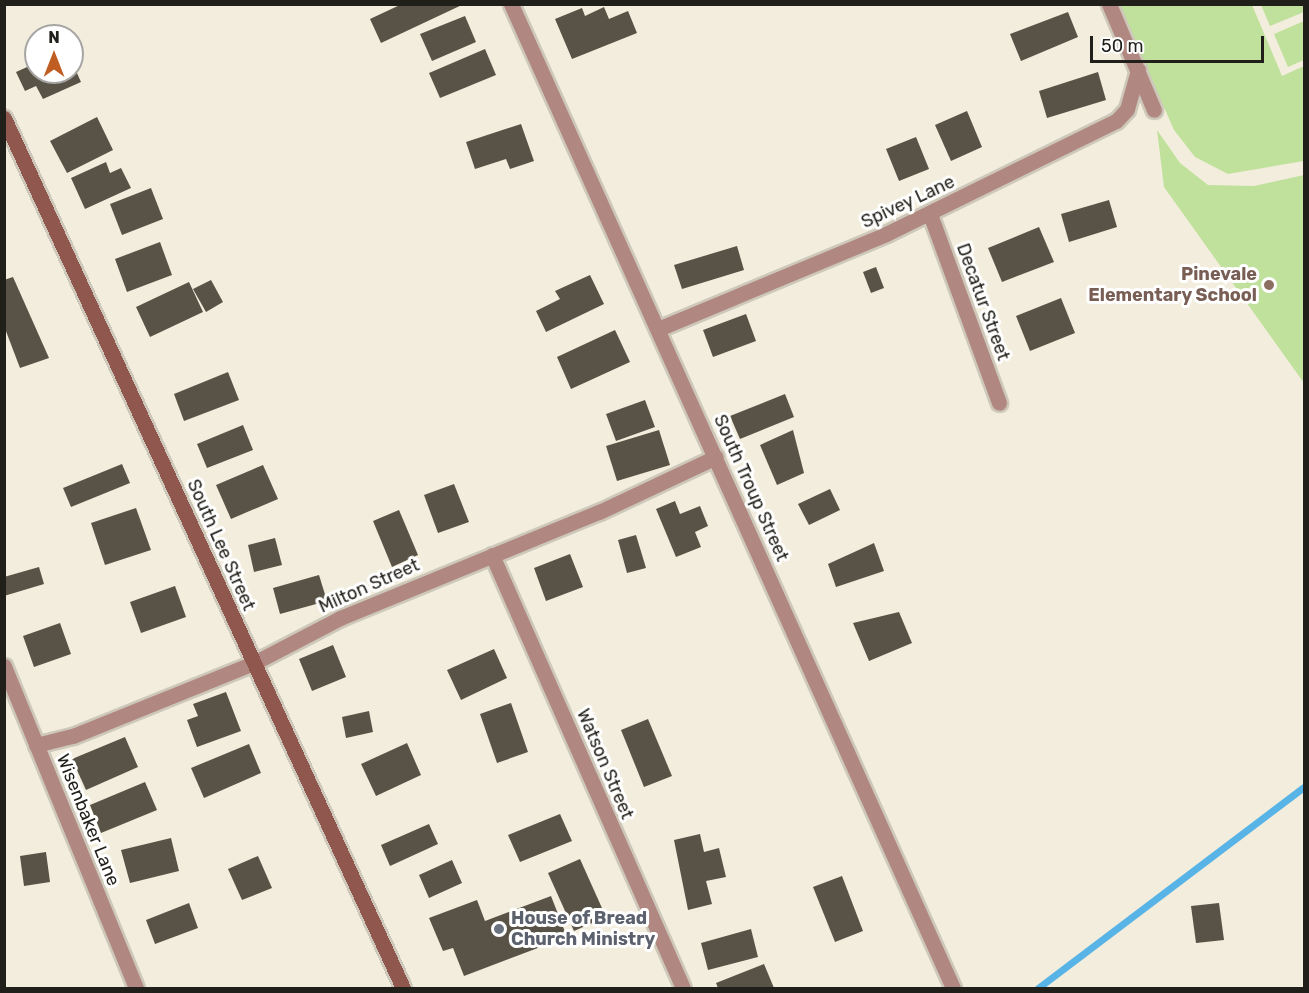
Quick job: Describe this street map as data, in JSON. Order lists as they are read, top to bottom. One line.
{"streets":{"street":["Spivey Lane","Decatur Street","South Troup Street","South Lee Street","Milton Street","Watson Street","Wisenbaker Lane"]},"crossings":[["Spivey Lane","Decatur Street"],["Spivey Lane","South Troup Street"],["South Troup Street","Milton Street"],["South Lee Street","Milton Street"],["Milton Street","Watson Street"],["Milton Street","Wisenbaker Lane"]],"places":["Pinevale Elementary School","House of Bread Church Ministry"],"scale_bar":"50 m","north":"top"}
